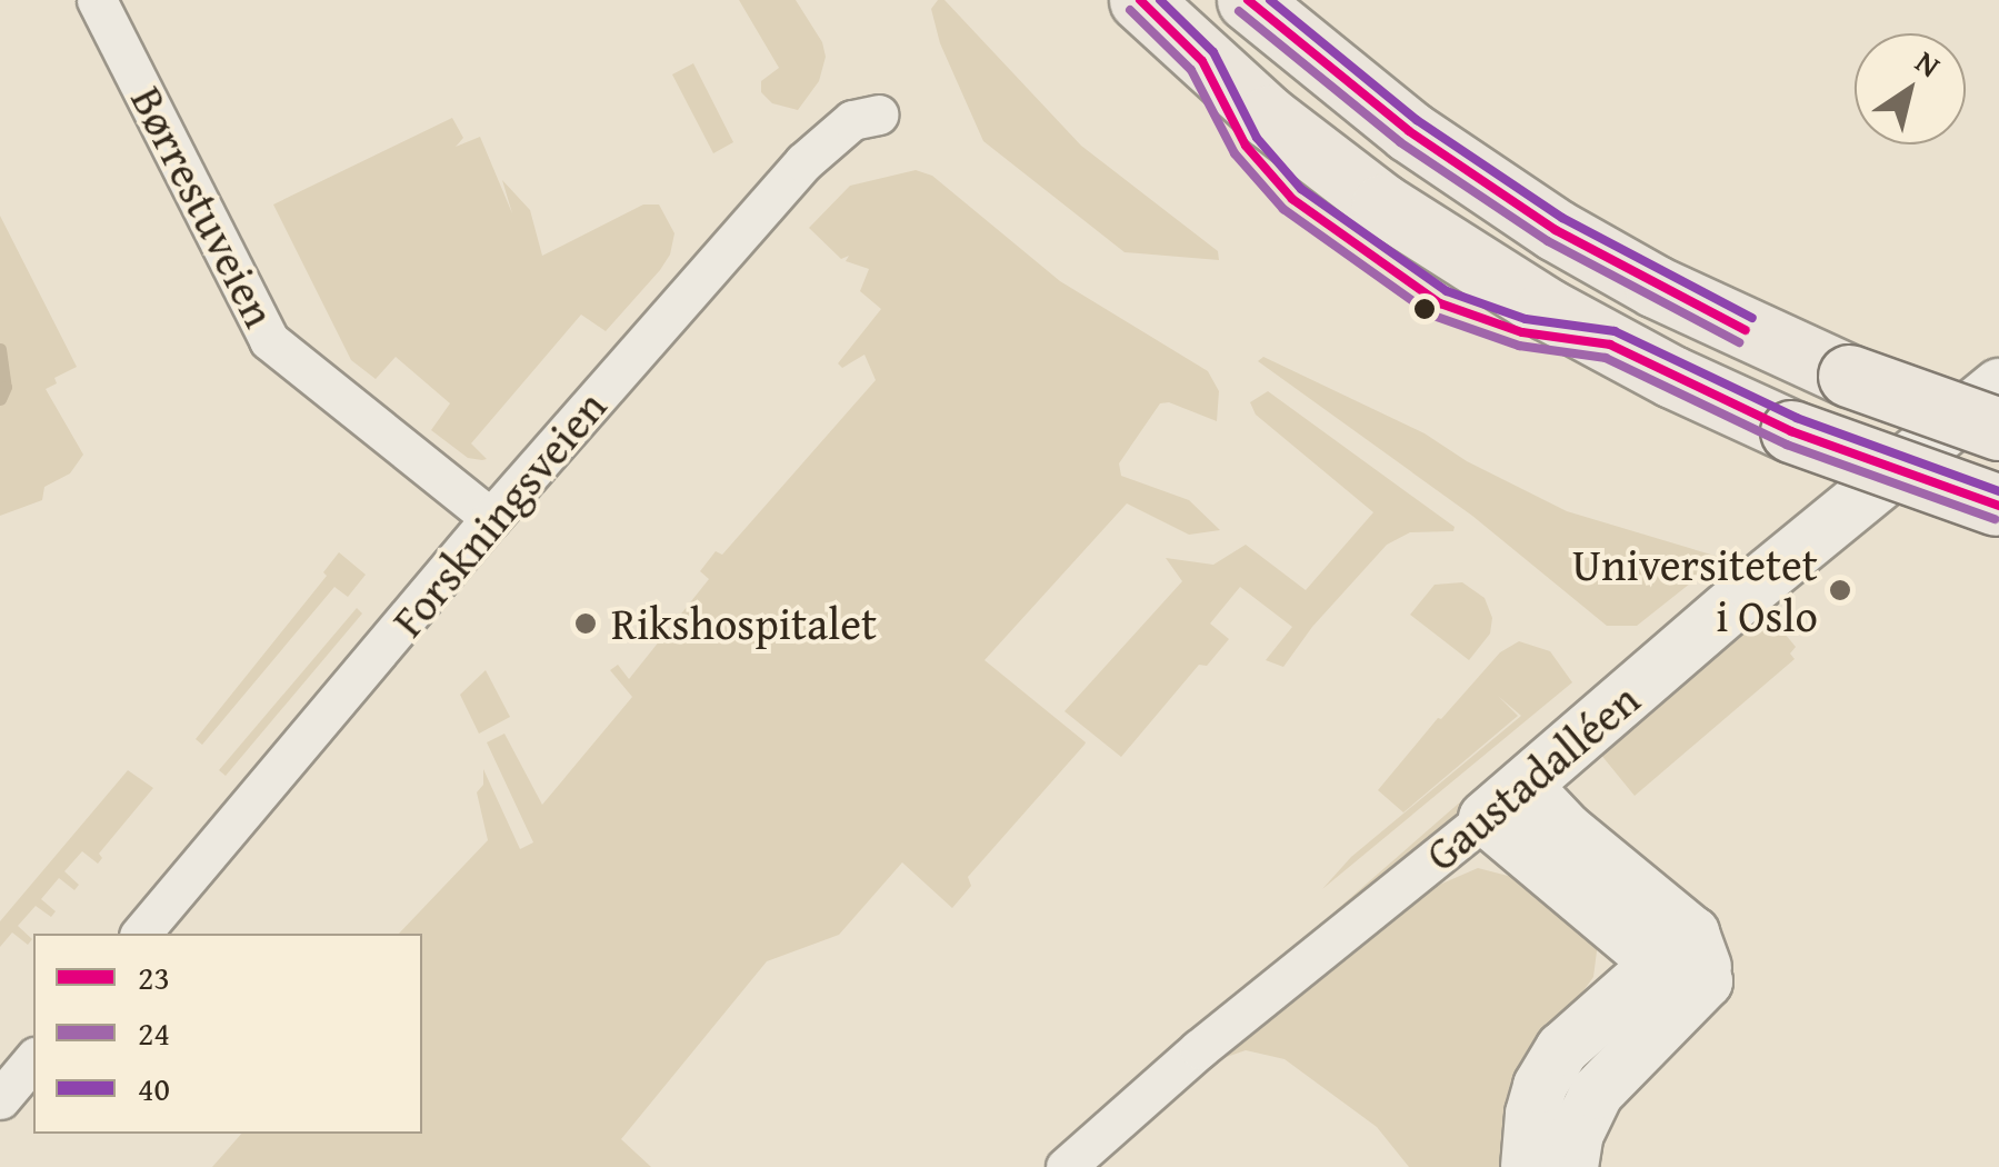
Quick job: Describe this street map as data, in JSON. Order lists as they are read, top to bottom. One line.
{"streets":{"street":["Børrestuveien","Forskningsveien","Gaustadalléen"]},"crossings":[["Børrestuveien","Forskningsveien"]],"places":["Universitetet i Oslo","Rikshospitalet"],"lines":["transit line 23","transit line 40","transit line 24"],"legend":["23","24","40"],"north":"top right"}
